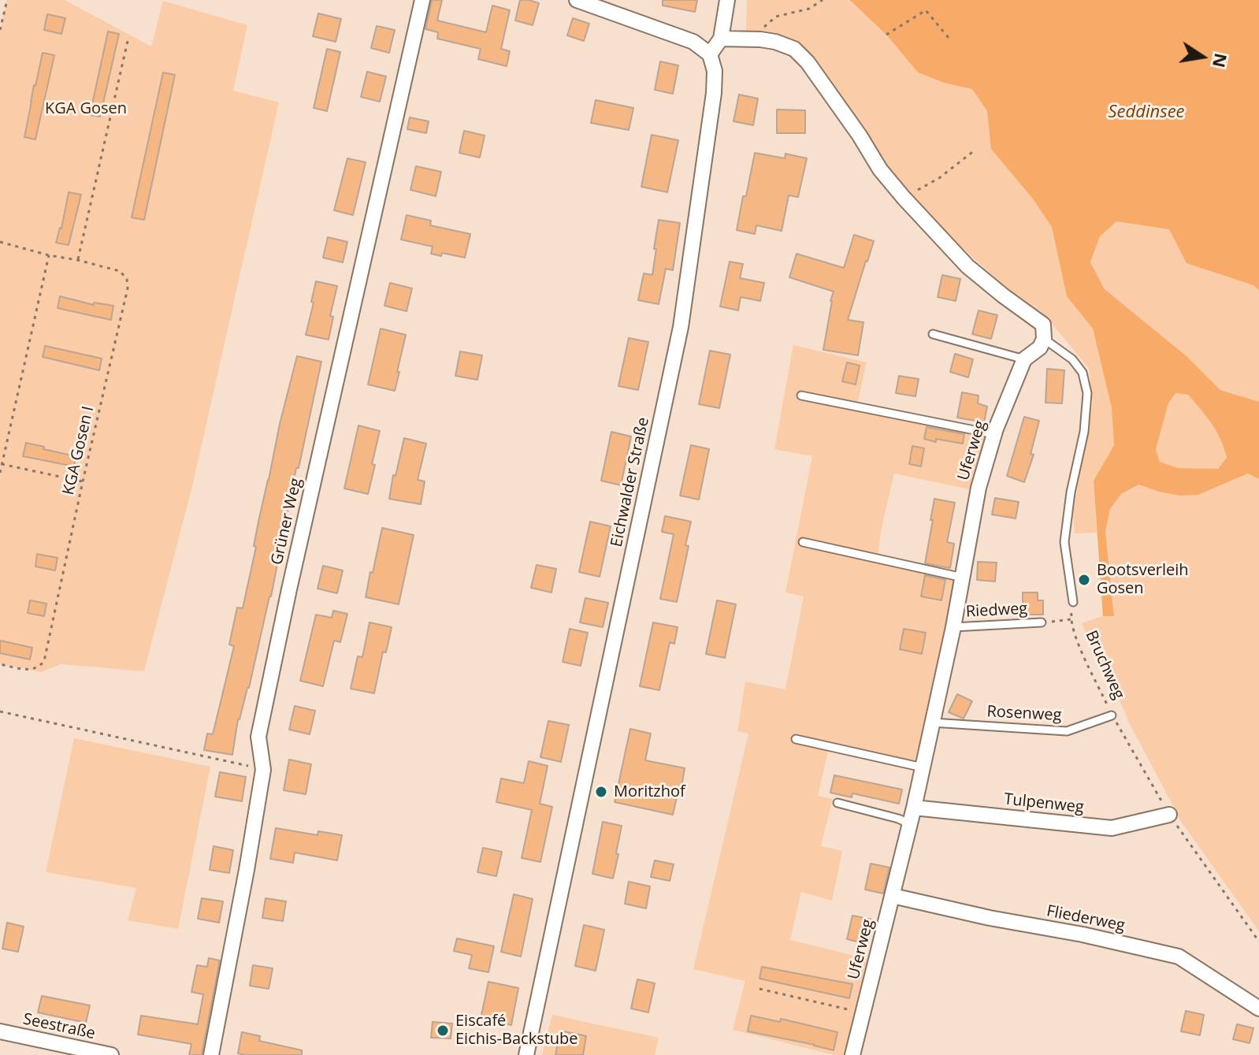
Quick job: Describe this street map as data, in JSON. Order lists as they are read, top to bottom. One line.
{"streets":{"street":["Uferweg","Eichwalder Straße","Grüner Weg","Tulpenweg","Fliederweg","Seestraße"],"lane":["Riedweg","Rosenweg"],"path":["KGA Gosen I","Bruchweg"]},"crossings":[["Uferweg","Riedweg"],["Uferweg","Rosenweg"],["Uferweg","Tulpenweg"],["Uferweg","Fliederweg"],["Bruchweg","Rosenweg"],["Bruchweg","Tulpenweg"]],"water":["Seddinsee"],"parks":["KGA Gosen"],"places":["Bootsverleih Gosen","Moritzhof","Eiscafé Eichis-Backstube"],"north":"right"}
